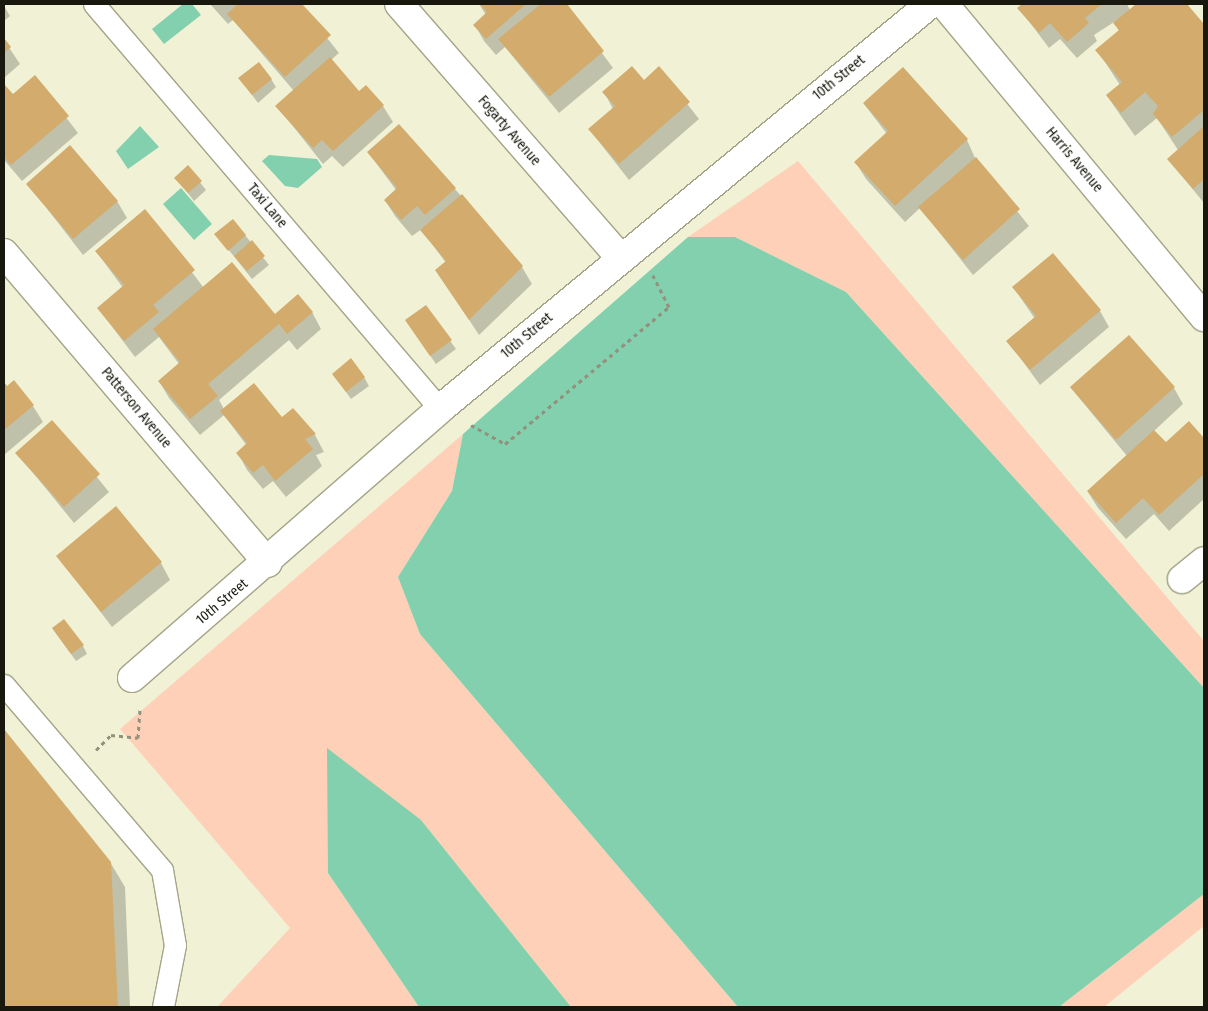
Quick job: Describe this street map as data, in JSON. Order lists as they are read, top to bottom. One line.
{"streets":{"street":["10th Street","Fogarty Avenue","Harris Avenue","Patterson Avenue"],"lane":["Taxi Lane"]},"crossings":[["10th Street","Fogarty Avenue"],["10th Street","Taxi Lane"],["10th Street","Patterson Avenue"]]}
